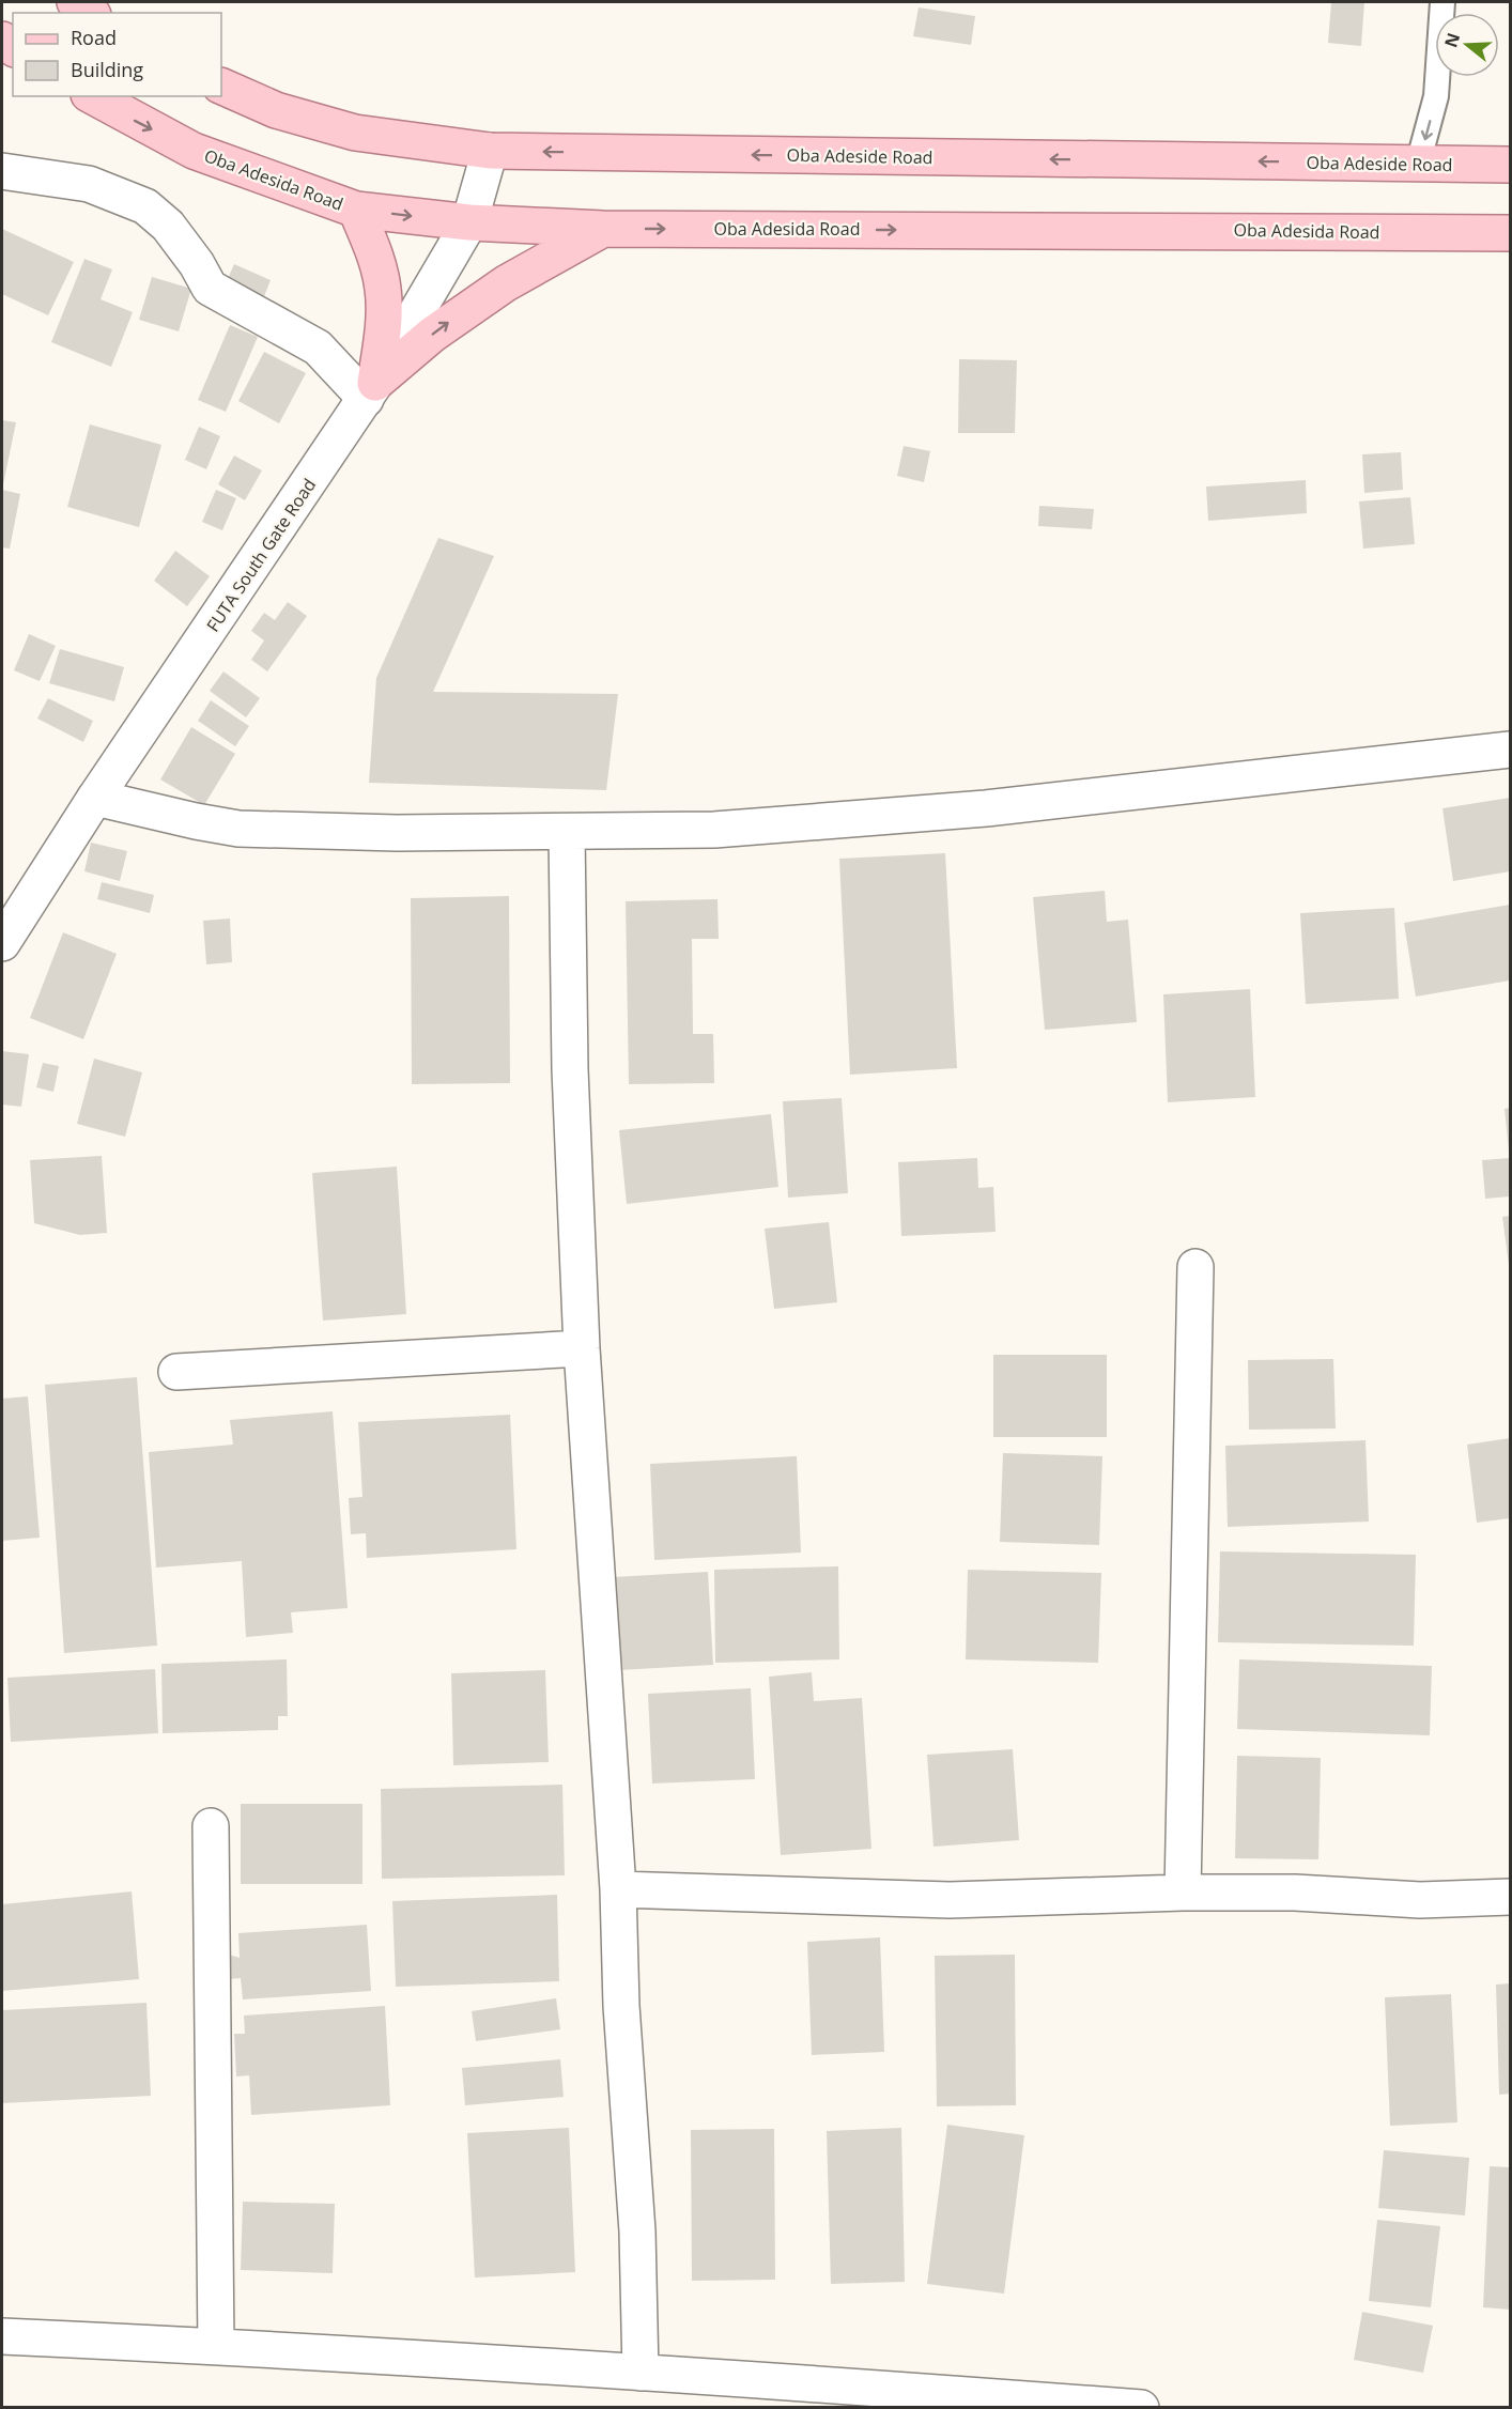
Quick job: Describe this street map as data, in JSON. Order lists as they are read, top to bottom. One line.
{"streets":{"main road":["Oba Adeside Road","Oba Adesida Road"],"street":["FUTA South Gate Road"]},"crossings":[["Oba Adeside Road","FUTA South Gate Road"],["Oba Adesida Road","FUTA South Gate Road"]],"one_way":["Oba Adeside Road","Oba Adesida Road"],"legend":["Road","Building"],"north":"left"}
